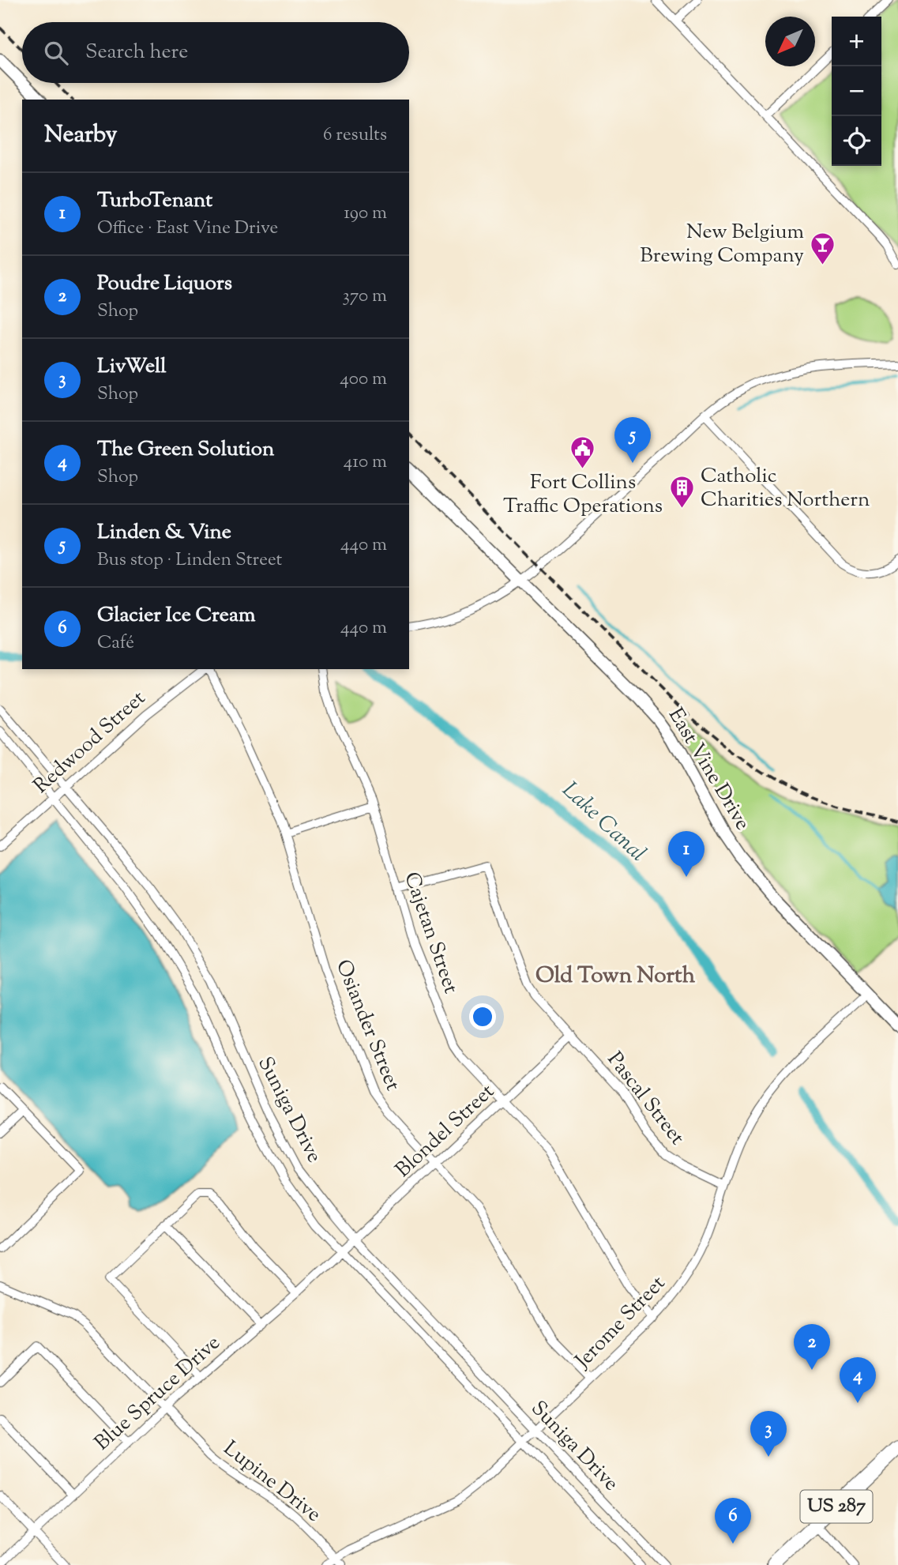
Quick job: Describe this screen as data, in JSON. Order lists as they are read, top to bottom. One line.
{"streets":{"highway":["US 287"],"main road":["East Vine Drive"],"street":["Redwood Street","Cajetan Street","Osiander Street","Pascal Street","Suniga Drive","Blondel Street","Jerome Street","Blue Spruce Drive","Lupine Drive"]},"crossings":[["Redwood Street","Suniga Drive"],["East Vine Drive","Jerome Street"],["Cajetan Street","Pascal Street"],["Cajetan Street","Blondel Street"],["Cajetan Street","Jerome Street"],["Osiander Street","Blondel Street"],["Osiander Street","Jerome Street"],["Pascal Street","Blondel Street"],["Pascal Street","Jerome Street"],["Suniga Drive","Blondel Street"],["Suniga Drive","Jerome Street"],["Suniga Drive","Blue Spruce Drive"],["Blondel Street","Blue Spruce Drive"],["Jerome Street","Lupine Drive"],["Blue Spruce Drive","Lupine Drive"]],"districts":["Old Town North"],"water":["Lake Canal"],"places":{"bar":["New Belgium Brewing Company"],"public building":["Fort Collins Traffic Operations"],"building":["Catholic Charities Northern"]},"north":"bottom left","page":{"map_buttons":["+","−"],"search":"Search here","heading":["Nearby","6 results"],"list":[{"mark":"1","name":"TurboTenant","note":"Office · East Vine Drive","value":"190 m"},{"mark":"2","name":"Poudre Liquors","note":"Shop","value":"370 m"},{"mark":"3","name":"LivWell","note":"Shop","value":"400 m"},{"mark":"4","name":"The Green Solution","note":"Shop","value":"410 m"},{"mark":"5","name":"Linden & Vine","note":"Bus stop · Linden Street","value":"440 m"},{"mark":"6","name":"Glacier Ice Cream","note":"Café","value":"440 m"}],"pins":["5","1","2","4","3","6"]}}
